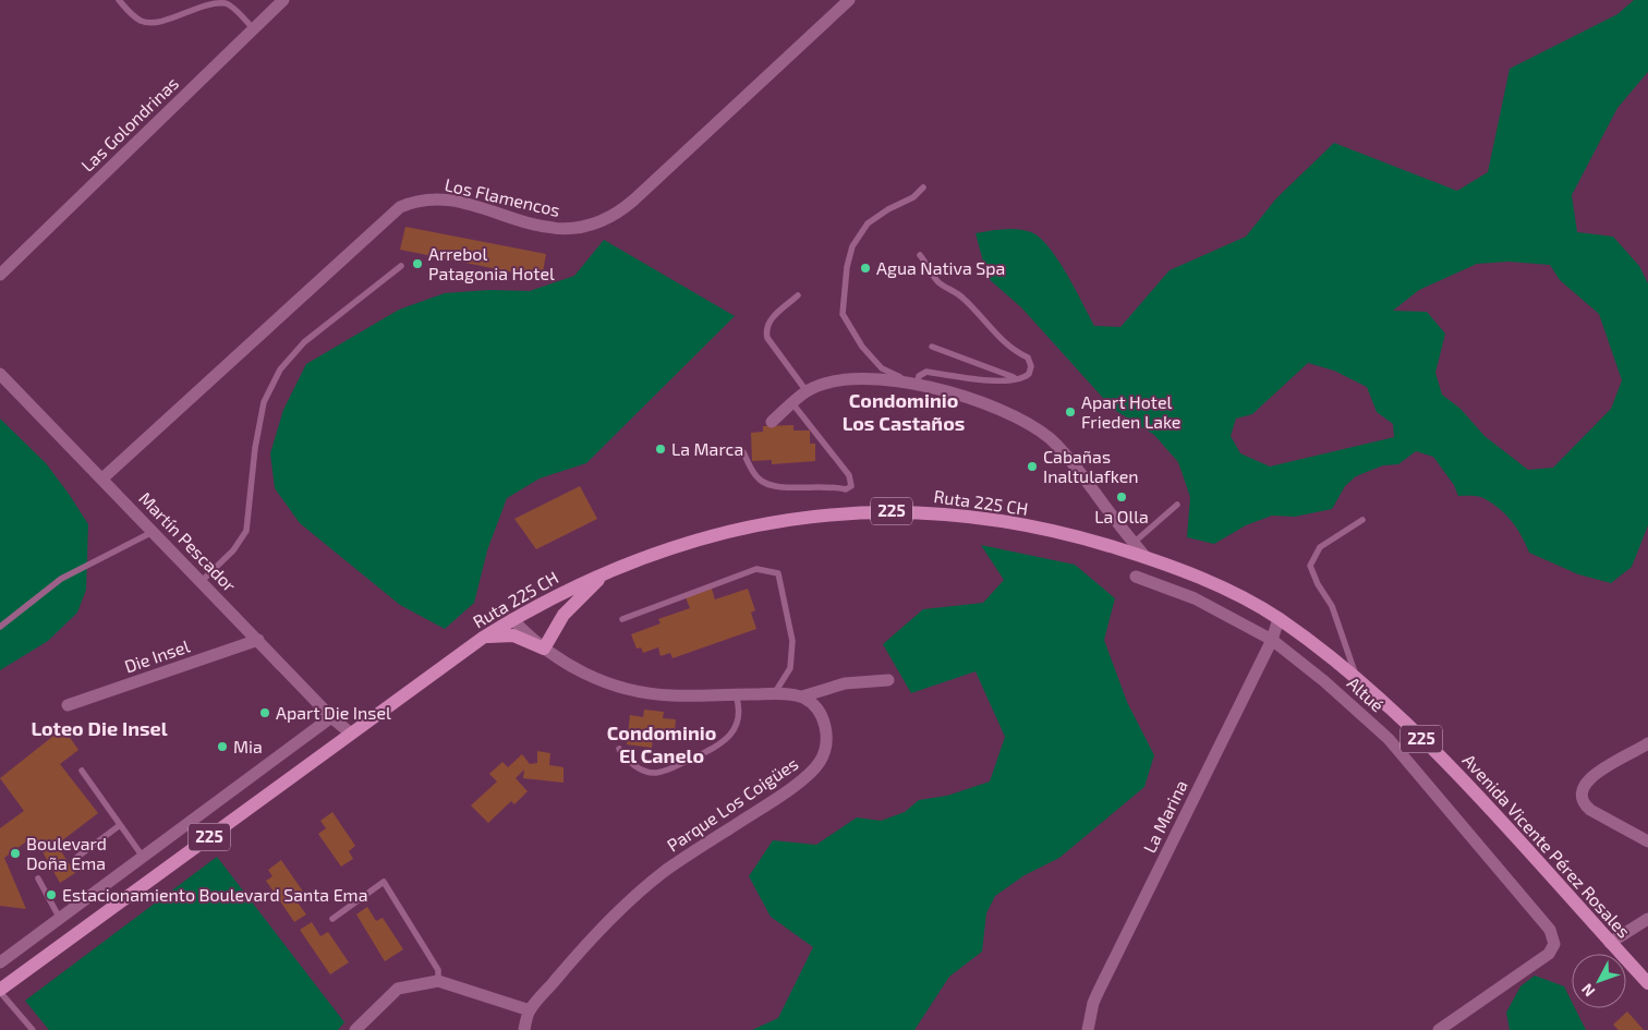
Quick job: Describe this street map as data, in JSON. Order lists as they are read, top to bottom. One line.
{"streets":{"main road":["Ruta 225 CH","225","Avenida Vicente Pérez Rosales"],"street":["Las Golondrinas","Los Flamencos","Martín Pescador","Die Insel","Altué","Parque Los Coigües","La Marina"]},"crossings":[["Los Flamencos","Martín Pescador"],["Ruta 225 CH","Martín Pescador"],["Ruta 225 CH","Avenida Vicente Pérez Rosales"],["Martín Pescador","Die Insel"],["Altué","La Marina"],["La Marina","Avenida Vicente Pérez Rosales"]],"districts":["Condominio Los Castaños","Loteo Die Insel","Condominio El Canelo"],"places":["Arrebol Patagonia Hotel","Agua Nativa Spa","Apart Hotel Frieden Lake","La Marca","Cabañas Inaltulafken","La Olla","Apart Die Insel","Mia","Boulevard Doña Ema","Estacionamiento Boulevard Santa Ema"],"north":"bottom left"}
